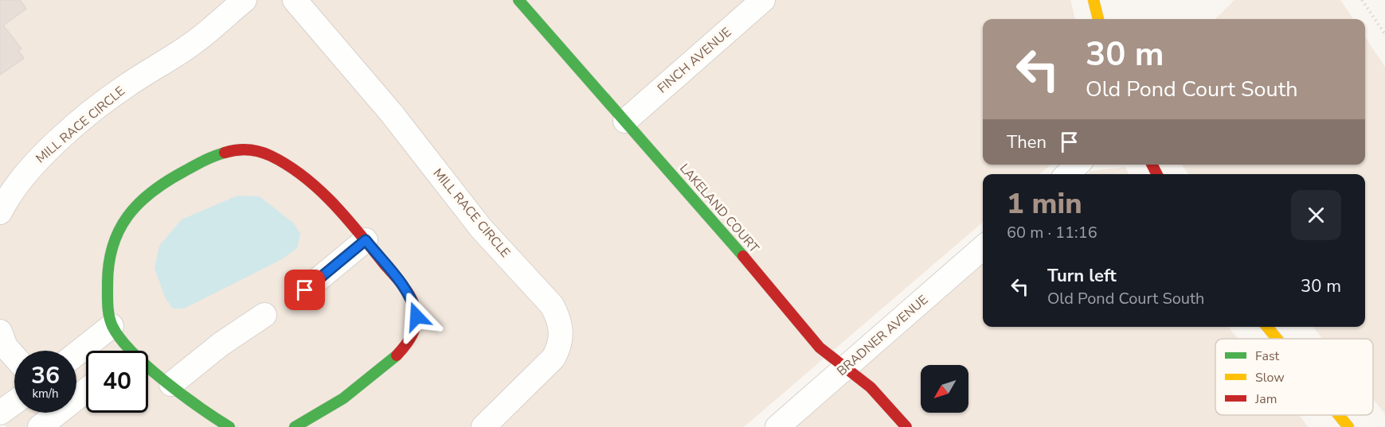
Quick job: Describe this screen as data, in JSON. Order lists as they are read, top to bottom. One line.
{"streets":{"street":["FINCH AVENUE","MILL RACE CIRCLE","LAKELAND COURT","BRADNER AVENUE"]},"crossings":[["FINCH AVENUE","LAKELAND COURT"],["LAKELAND COURT","BRADNER AVENUE"]],"legend":["Fast","Slow","Jam"],"north":"bottom left","page":{"turn":["30 m","Old Pond Court South"],"then":"Then","heading":["1 min","60 m · 11:16"],"list":[{"name":"Turn left","note":"Old Pond Court South","value":"30 m"}],"speed":"36 km/h","limit":"40"}}
